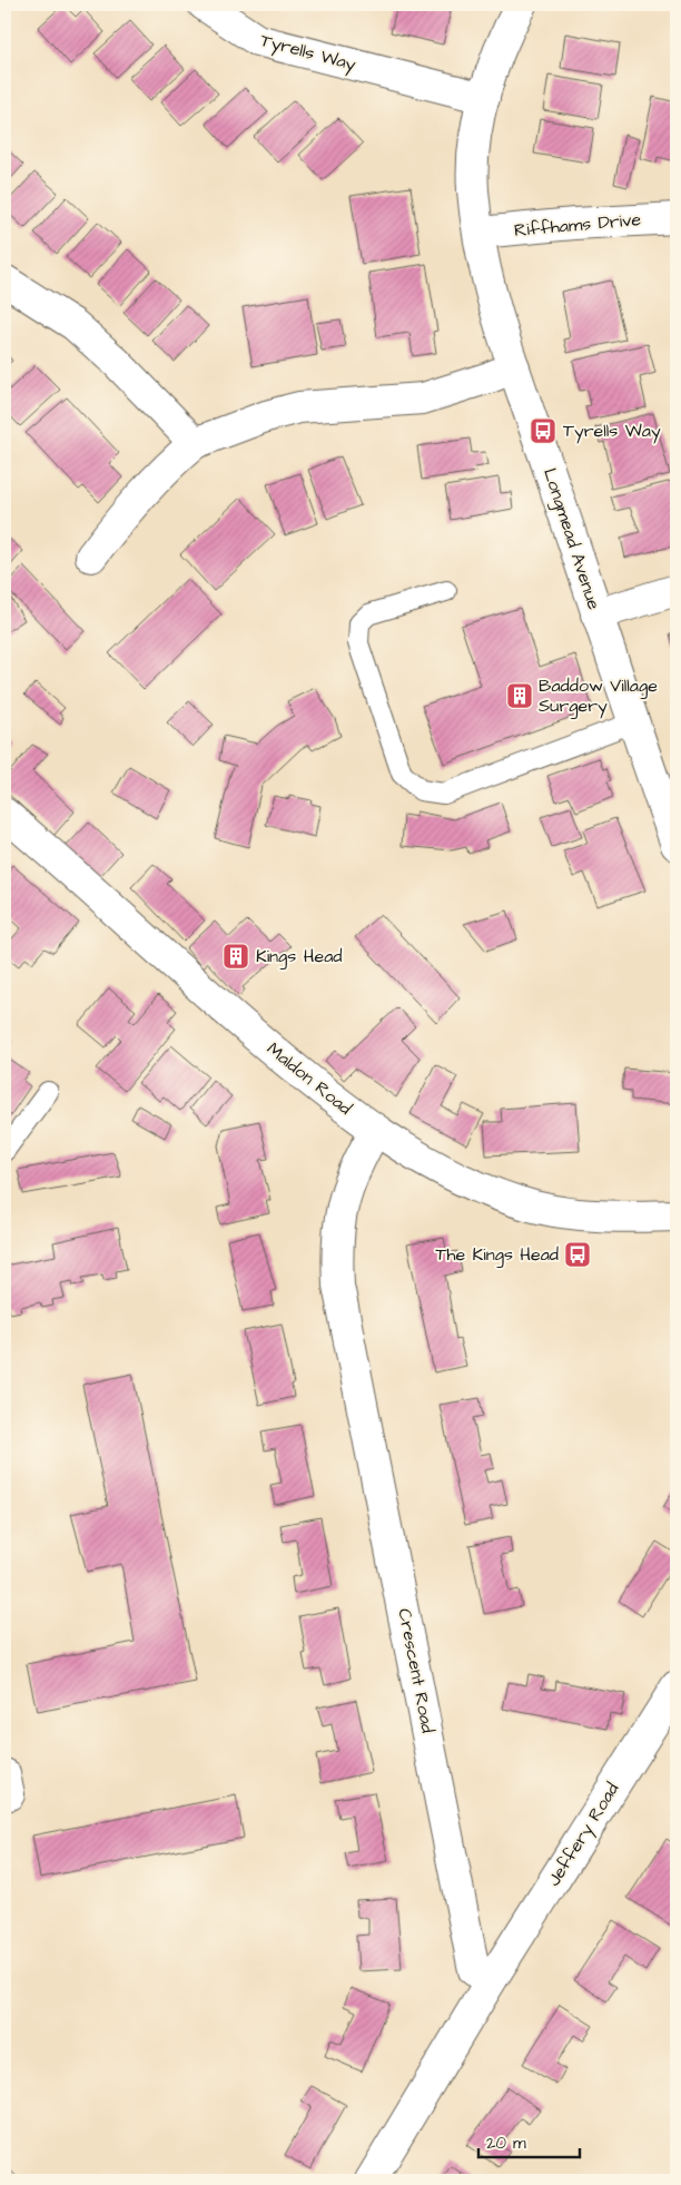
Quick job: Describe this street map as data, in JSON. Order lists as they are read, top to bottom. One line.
{"streets":{"street":["Tyrells Way","Riffhams Drive","Longmead Avenue","Maldon Road","Crescent Road","Jeffery Road"]},"crossings":[["Tyrells Way","Longmead Avenue"],["Riffhams Drive","Longmead Avenue"],["Maldon Road","Crescent Road"],["Crescent Road","Jeffery Road"]],"places":{"bus stop":["Tyrells Way","The Kings Head"],"building":["Baddow Village Surgery","Kings Head"]},"scale_bar":"20 m"}
